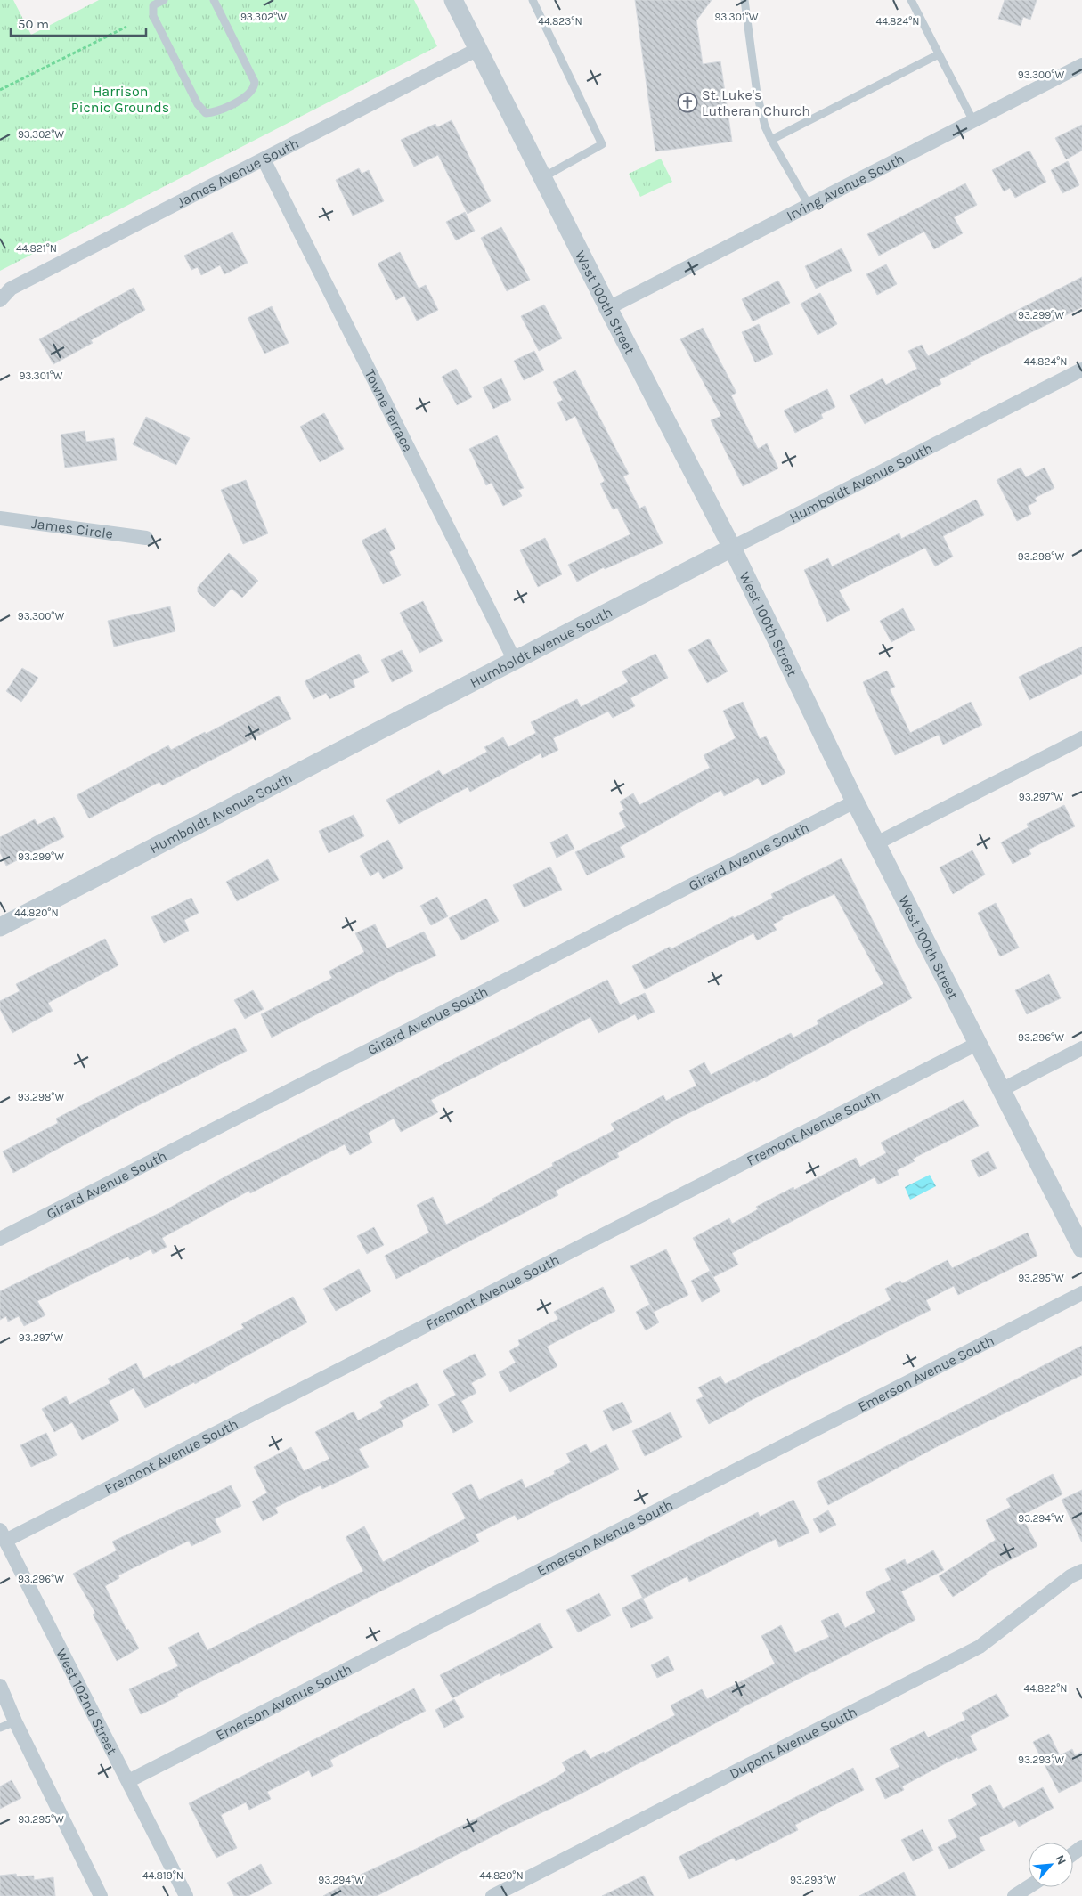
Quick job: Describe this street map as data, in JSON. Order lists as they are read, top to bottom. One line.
{"streets":{"street":["James Avenue South","Irving Avenue South","West 100th Street","Towne Terrace","Humboldt Avenue South","James Circle","Girard Avenue South","Fremont Avenue South","Emerson Avenue South","West 102nd Street","Dupont Avenue South"]},"crossings":[["James Avenue South","West 100th Street"],["James Avenue South","Towne Terrace"],["Irving Avenue South","West 100th Street"],["West 100th Street","Humboldt Avenue South"],["West 100th Street","Girard Avenue South"],["West 100th Street","Fremont Avenue South"],["Towne Terrace","Humboldt Avenue South"],["Fremont Avenue South","West 102nd Street"],["Emerson Avenue South","West 102nd Street"]],"parks":["Harrison Picnic Grounds"],"places":{"church":["St. Luke's Lutheran Church"]},"scale_bar":"50 m","north":"top right","coordinates":["93.302°W","93.301°W","44.823°N","44.824°N","93.300°W","44.821°N","93.299°W","93.298°W","93.297°W","44.820°N","93.296°W","93.295°W","93.294°W","44.822°N","93.293°W","44.819°N"]}
